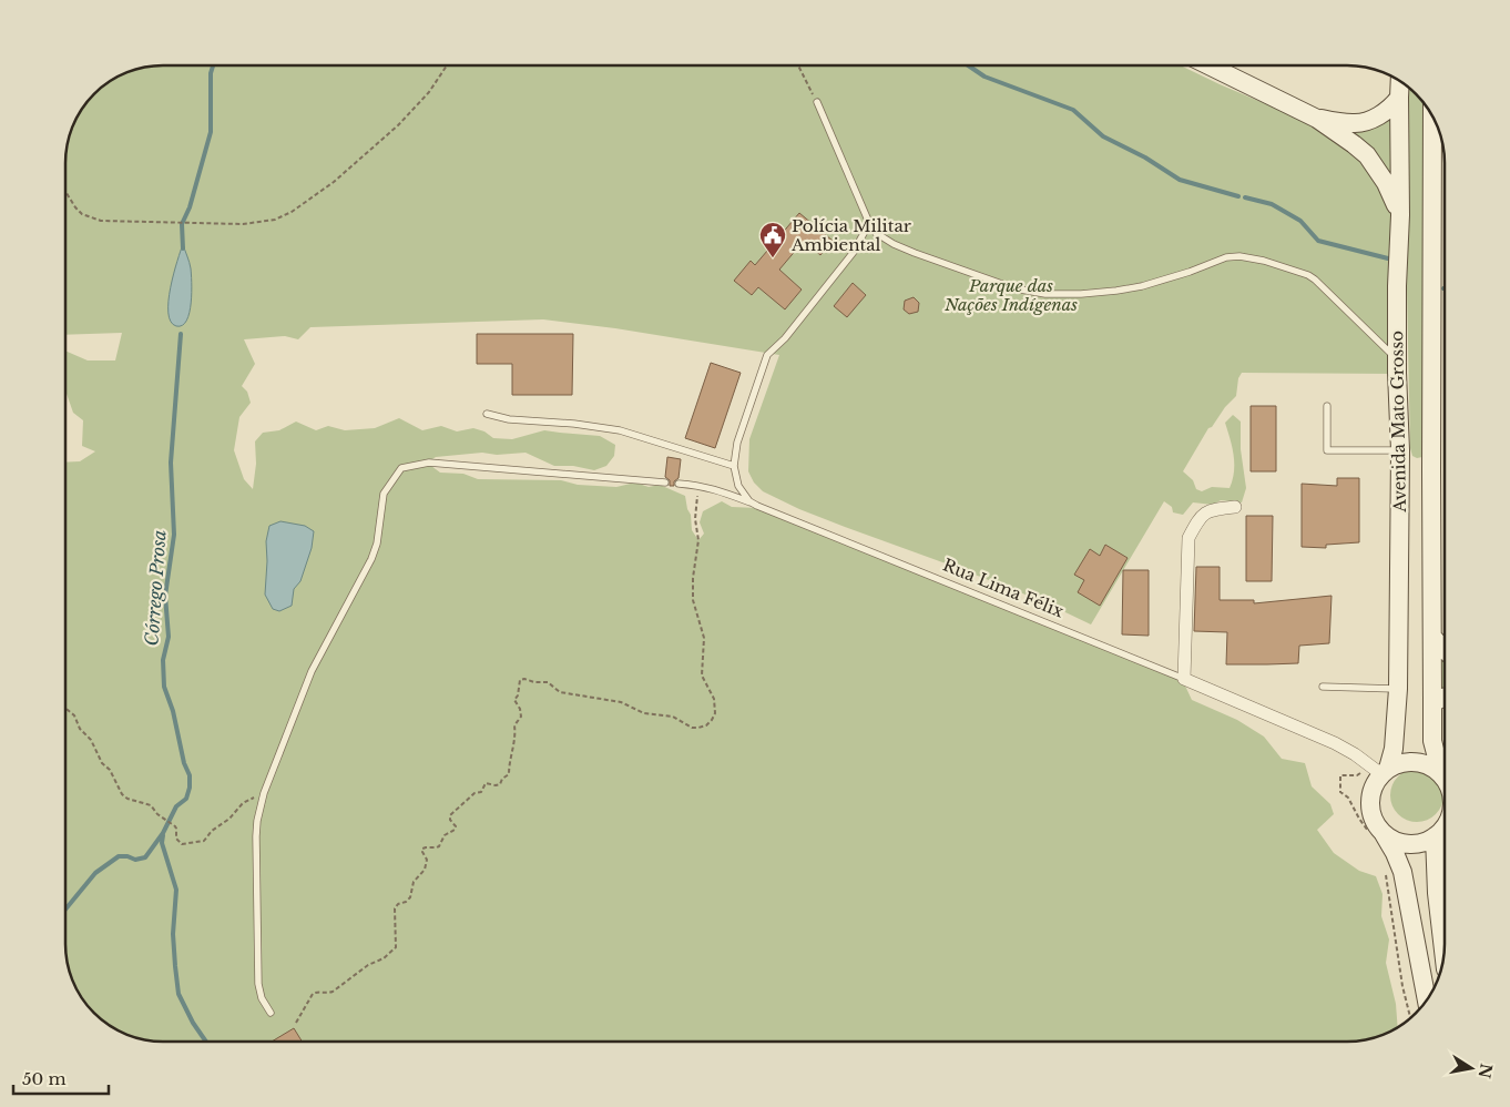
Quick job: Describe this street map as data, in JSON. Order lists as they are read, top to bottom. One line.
{"streets":{"main road":["Avenida Mato Grosso"],"street":["Rua Lima Félix"]},"crossings":[["Avenida Mato Grosso","Rua Lima Félix"]],"water":["Córrego Prosa"],"parks":["Parque das Nações Indígenas"],"places":{"public building":["Polícia Militar Ambiental"]},"scale_bar":"50 m","north":"right"}
